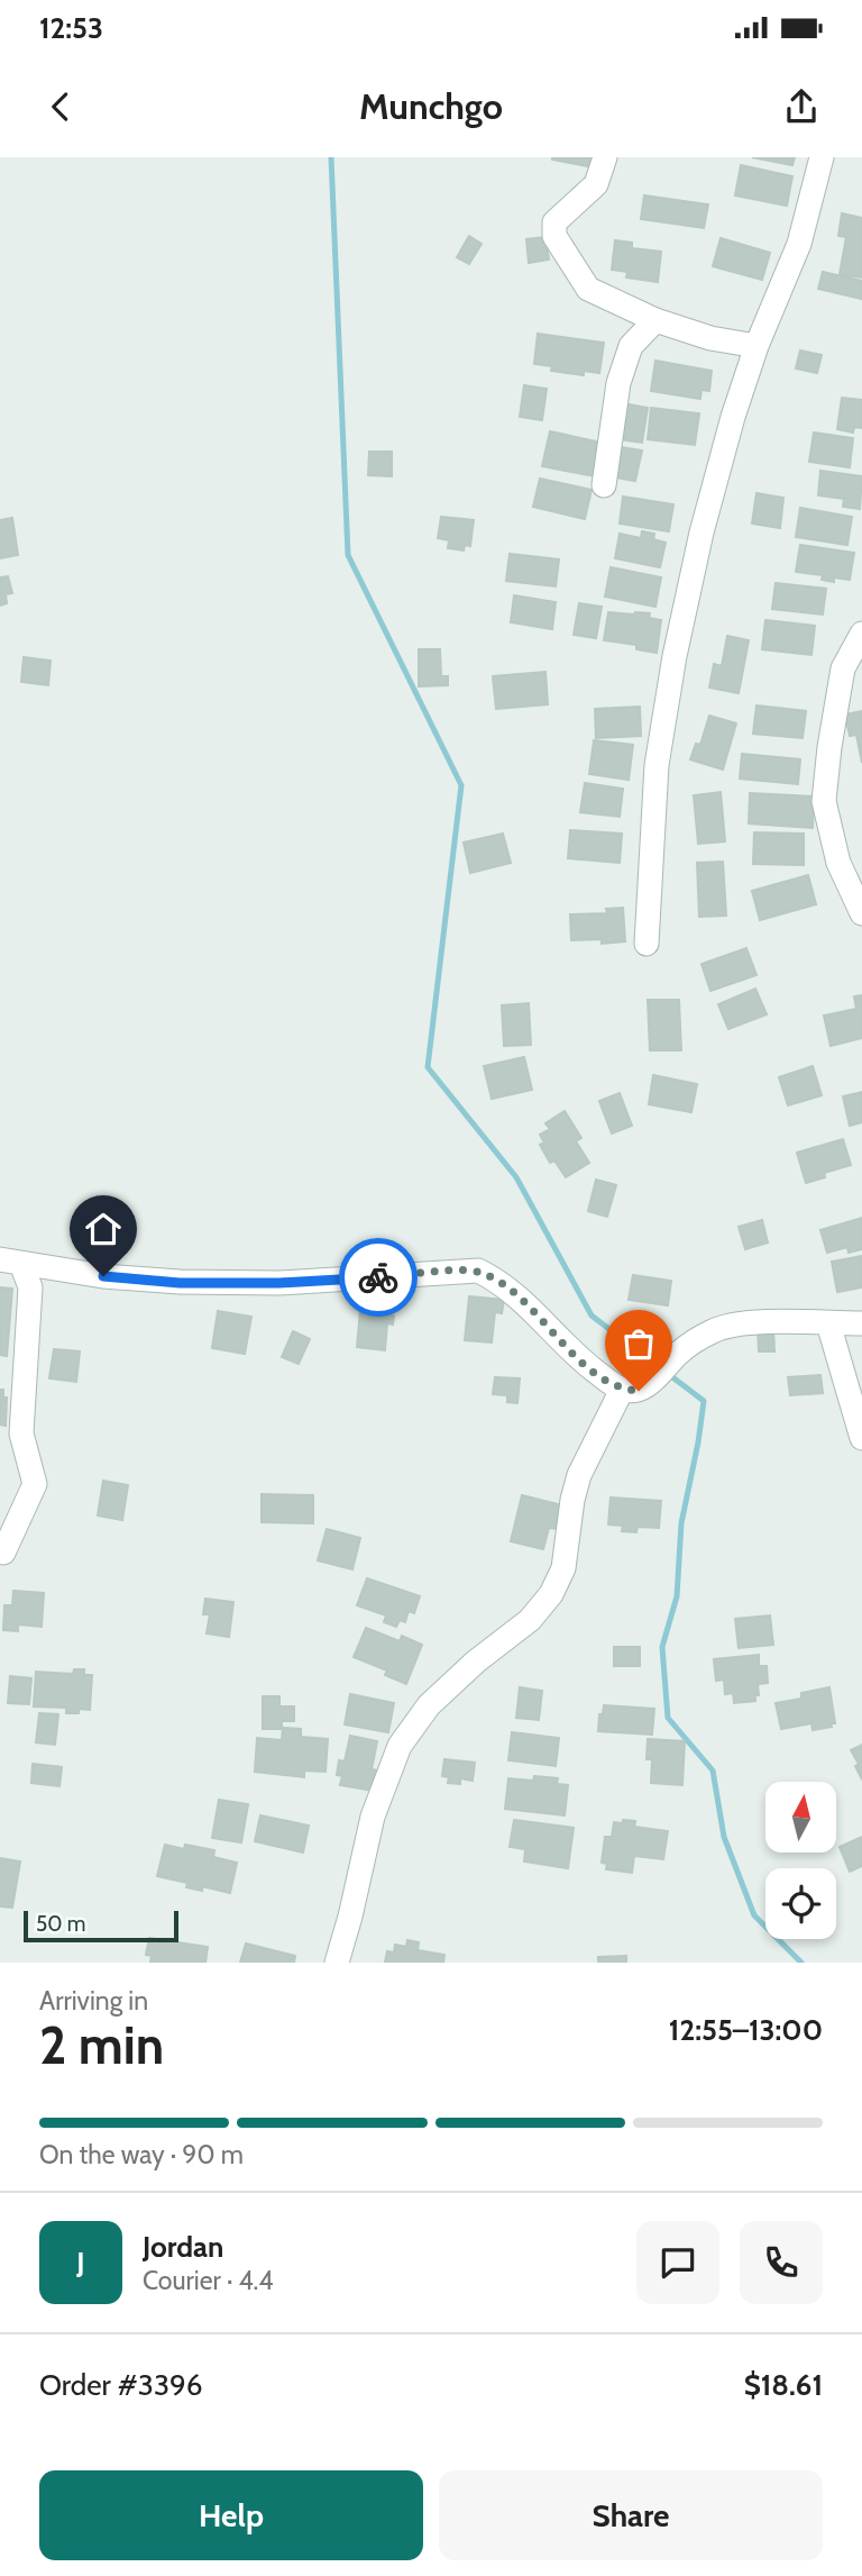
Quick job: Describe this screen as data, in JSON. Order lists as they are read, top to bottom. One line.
{"scale_bar":"50 m","north":"top","page":{"status":"12:53","header":"Munchgo","scale":"50 m","heading":["2 min","Arriving in","12:55–13:00"],"panel":["Jordan","Courier · 4.4","Order #3396","$18.61"],"bar":"On the way · 90 m","round":"J","buttons":["Help","Share"]}}
